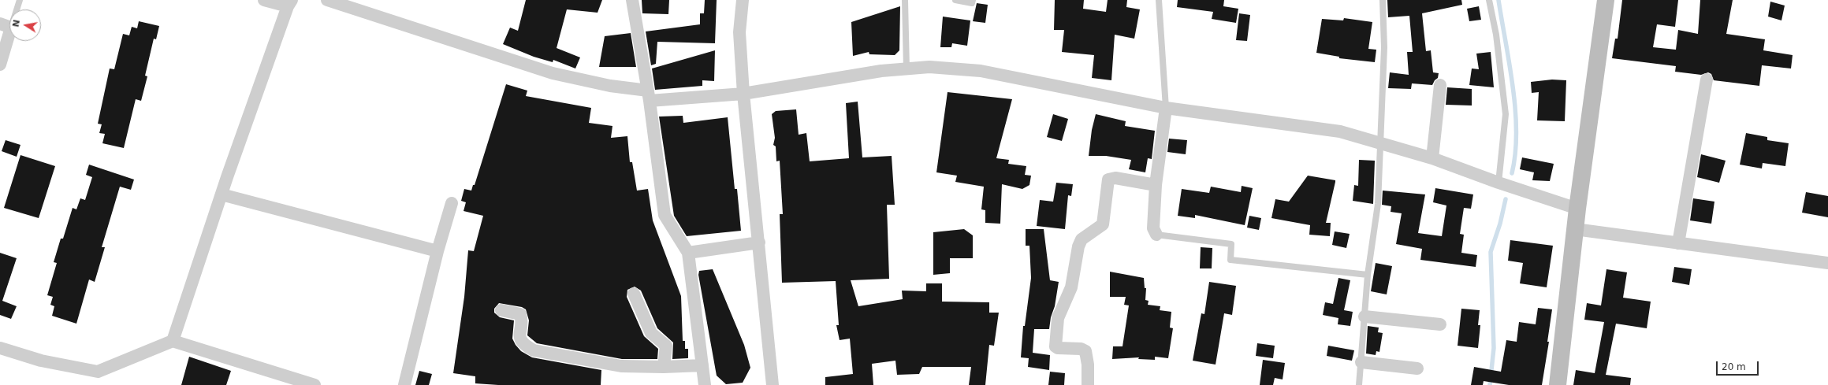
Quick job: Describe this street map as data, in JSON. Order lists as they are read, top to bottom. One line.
{"scale_bar":"20 m","north":"left"}
